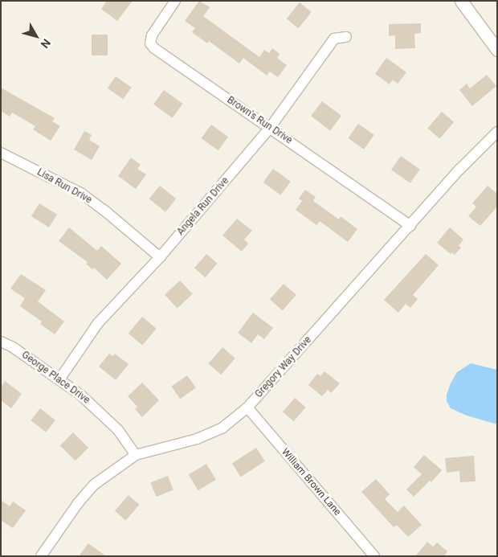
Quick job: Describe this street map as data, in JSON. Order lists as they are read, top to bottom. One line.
{"streets":{"street":["Brown's Run Drive","Lisa Run Drive","Angela Run Drive","Gregory Way Drive","George Place Drive","William Brown Lane"]},"crossings":[["Brown's Run Drive","Angela Run Drive"],["Brown's Run Drive","Gregory Way Drive"],["Lisa Run Drive","Angela Run Drive"],["Angela Run Drive","George Place Drive"],["Gregory Way Drive","George Place Drive"],["Gregory Way Drive","William Brown Lane"]],"north":"bottom right"}
